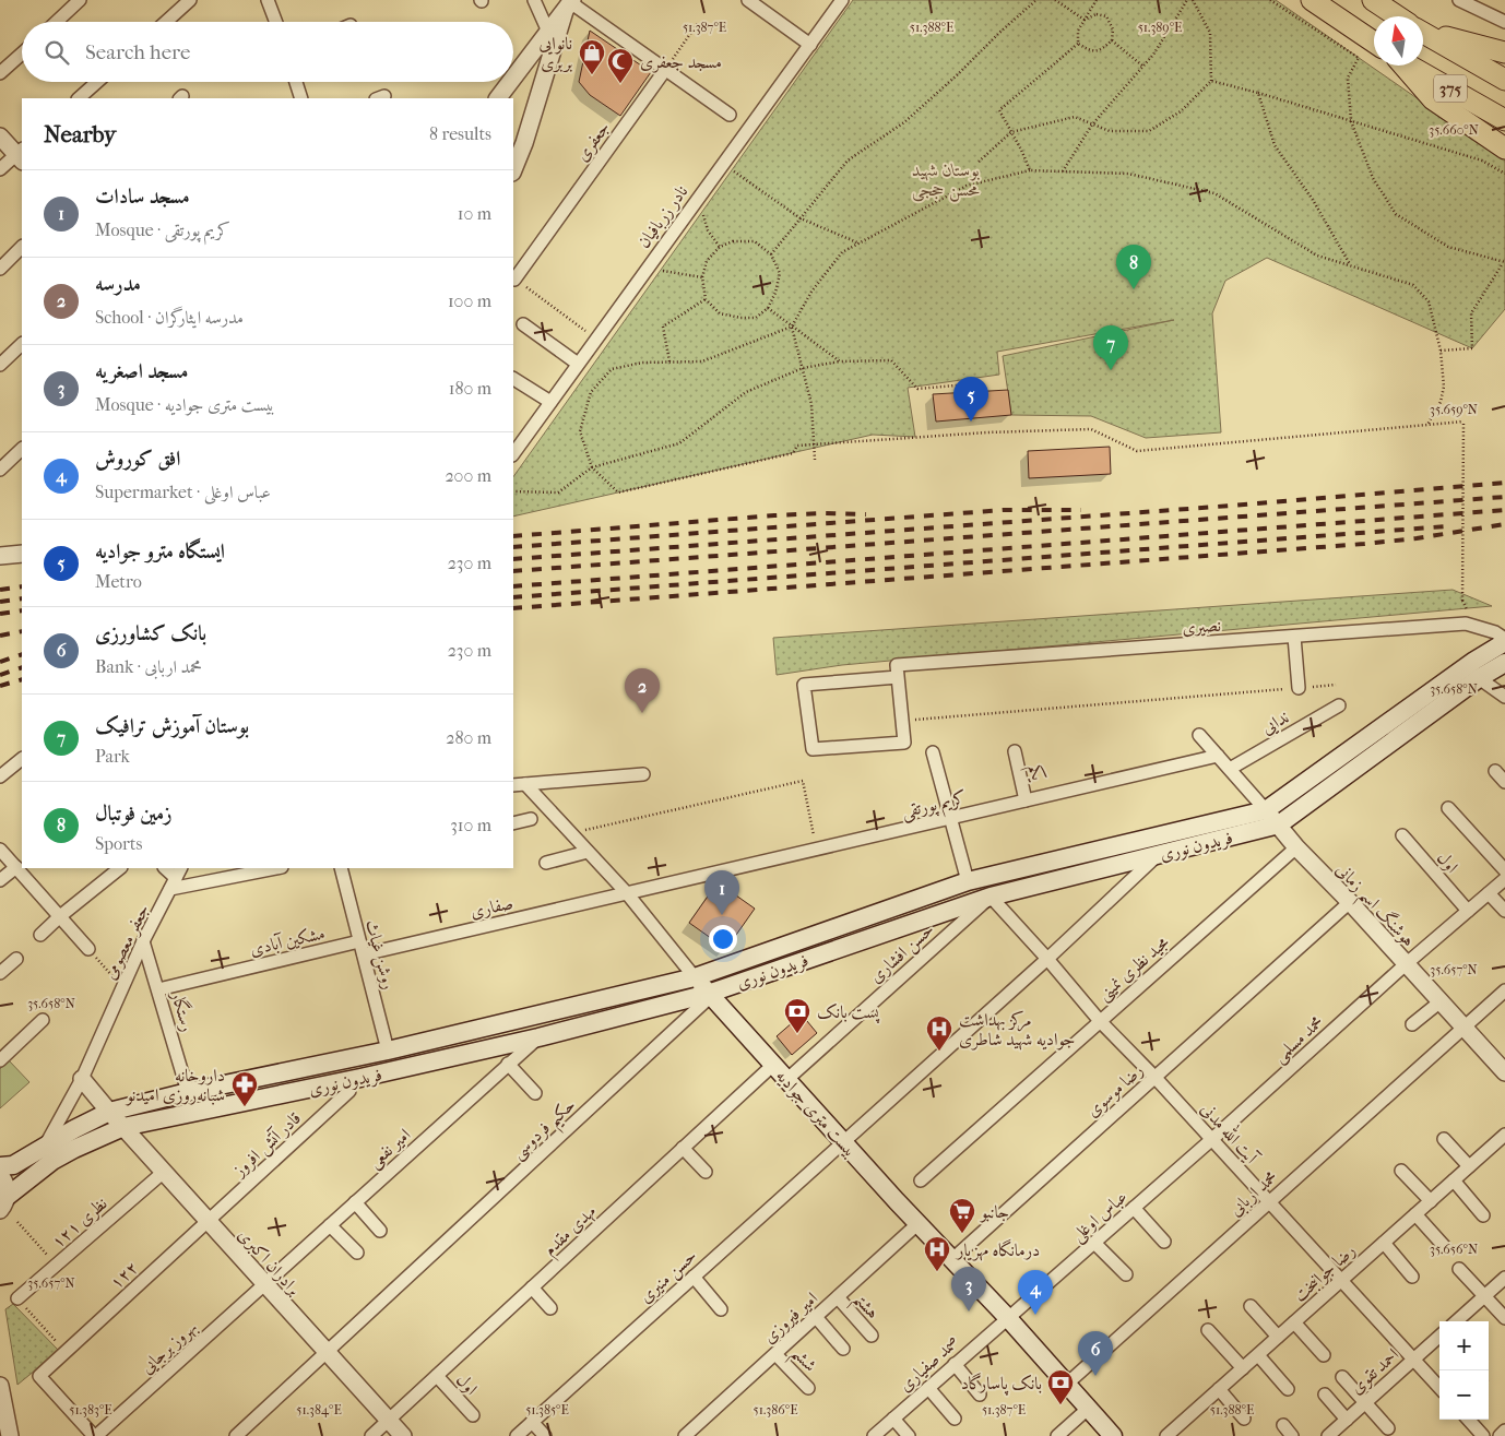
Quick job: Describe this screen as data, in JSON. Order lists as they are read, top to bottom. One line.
{"streets":{"main road":["375","فریدون نوری","بیست متری جوادیه"],"street":["جعفری","نادر زربافیان","نصیری","ندایی","یکم","کریم پورتقی","اول","هوشنگ اسم زمانی","صفاری","مشکین آبادی","جعفر معصومی","حسن افشاری","روشن غیاث","مجید نظری نمینی","رستگار","محمد مسلمی","رضا موسوی","حکیم فردوسی","آیت‌ الله مدنی","قادر آتش افروز","امیر نفعی","محمد اربابی","عباس اوغلی","نظری ۱۲۱","مهدی مقدم","برادران اکبری","رضا جوانبخت","۱۲۲","حسن منیری","هشتم","امیر فیروزی","بهروز برجایی","ششم","صمد صفیاری","احمد تقوی"]},"crossings":[["نصیری","فریدون نوری"],["یکم","کریم پورتقی"],["کریم پورتقی","صفاری"],["کریم پورتقی","بیست متری جوادیه"],["فریدون نوری","هوشنگ اسم زمانی"],["فریدون نوری","جعفر معصومی"],["فریدون نوری","حسن افشاری"],["فریدون نوری","روشن غیاث"],["فریدون نوری","رستگار"],["فریدون نوری","بیست متری جوادیه"],["فریدون نوری","حکیم فردوسی"],["فریدون نوری","آیت‌ الله مدنی"],["فریدون نوری","امیر نفعی"],["فریدون نوری","برادران اکبری"],["فریدون نوری","حسن منیری"],["اول","محمد مسلمی"],["اول","مهدی مقدم"],["هوشنگ اسم زمانی","مجید نظری نمینی"],["هوشنگ اسم زمانی","محمد مسلمی"],["هوشنگ اسم زمانی","رضا موسوی"],["هوشنگ اسم زمانی","محمد اربابی"],["صفاری","روشن غیاث"],["صفاری","بیست متری جوادیه"],["مشکین آبادی","روشن غیاث"],["مشکین آبادی","رستگار"],["جعفر معصومی","رستگار"],["جعفر معصومی","برادران اکبری"],["حسن افشاری","بیست متری جوادیه"],["حسن افشاری","آیت‌ الله مدنی"],["مجید نظری نمینی","آیت‌ الله مدنی"],["محمد مسلمی","آیت‌ الله مدنی"],["محمد مسلمی","عباس اوغلی"],["رضا موسوی","بیست متری جوادیه"],["رضا موسوی","آیت‌ الله مدنی"],["بیست متری جوادیه","حکیم فردوسی"],["بیست متری جوادیه","محمد اربابی"],["بیست متری جوادیه","عباس اوغلی"],["بیست متری جوادیه","مهدی مقدم"],["بیست متری جوادیه","حسن منیری"],["بیست متری جوادیه","امیر فیروزی"],["بیست متری جوادیه","صمد صفیاری"],["حکیم فردوسی","برادران اکبری"],["آیت‌ الله مدنی","محمد اربابی"],["آیت‌ الله مدنی","عباس اوغلی"],["آیت‌ الله مدنی","رضا جوانبخت"],["آیت‌ الله مدنی","حسن منیری"],["آیت‌ الله مدنی","احمد تقوی"],["قادر آتش افروز","برادران اکبری"],["قادر آتش افروز","۱۲۲"],["امیر نفعی","برادران اکبری"],["امیر نفعی","بهروز برجایی"],["عباس اوغلی","صمد صفیاری"],["نظری ۱۲۱","برادران اکبری"],["مهدی مقدم","برادران اکبری"],["برادران اکبری","۱۲۲"],["برادران اکبری","بهروز برجایی"],["۱۲۲","بهروز برجایی"],["هشتم","امیر فیروزی"],["امیر فیروزی","ششم"]],"parks":["بوستان شهید محسن حججی"],"places":{"shop":["نانوایی بربری"],"mosque":["مسجد جعفری"],"bank":["پست بانک","بانک پاسارگاد"],"hospital":["مرکز بهداشت جوادیه شهید شاطری","درمانگاه مهزیار"],"pharmacy":["داروخانه شبانه‌روزی امیدنو"],"supermarket":["جانبو"]},"north":"top","page":{"search":"Search here","heading":["Nearby","8 results"],"list":[{"mark":"1","name":"مسجد سادات","note":"Mosque · کریم پورتقی","value":"10 m"},{"mark":"2","name":"مدرسه","note":"School · مدرسه ایثارگران","value":"100 m"},{"mark":"3","name":"مسجد اصغریه","note":"Mosque · بیست متری جوادیه","value":"180 m"},{"mark":"4","name":"افق کوروش","note":"Supermarket · عباس اوغلی","value":"200 m"},{"mark":"5","name":"ایستگاه مترو جوادیه","note":"Metro","value":"230 m"},{"mark":"6","name":"بانک کشاورزی","note":"Bank · محمد اربابی","value":"230 m"},{"mark":"7","name":"بوستان آموزش ترافیک","note":"Park","value":"280 m"},{"mark":"8","name":"زمین فوتبال","note":"Sports","value":"310 m"}],"pins":["8","7","5","2","1","3","4","6"],"map_buttons":["+","−"]},"coordinates":["51.387°E","51.388°E","51.389°E","35.660°N","35.659°N","35.658°N","35.657°N","35.656°N","51.383°E","51.384°E","51.385°E","51.386°E"]}
